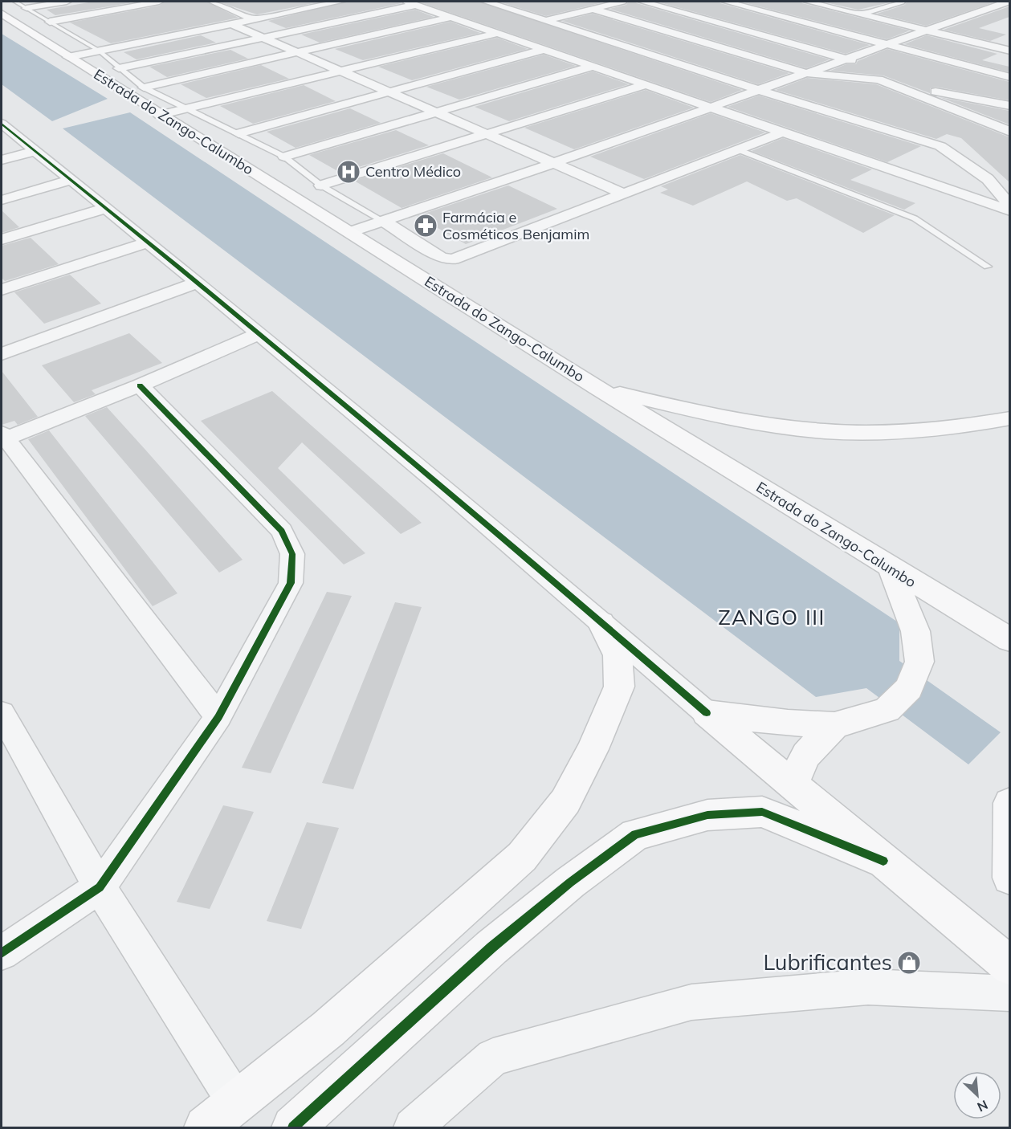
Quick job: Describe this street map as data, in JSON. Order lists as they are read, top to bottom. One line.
{"streets":{"main road":["Estrada do Zango-Calumbo"]},"districts":["ZANGO III"],"places":{"hospital":["Centro Médico"],"pharmacy":["Farmácia e Cosméticos Benjamim"],"shop":["Lubrificantes"]},"north":"bottom right"}
